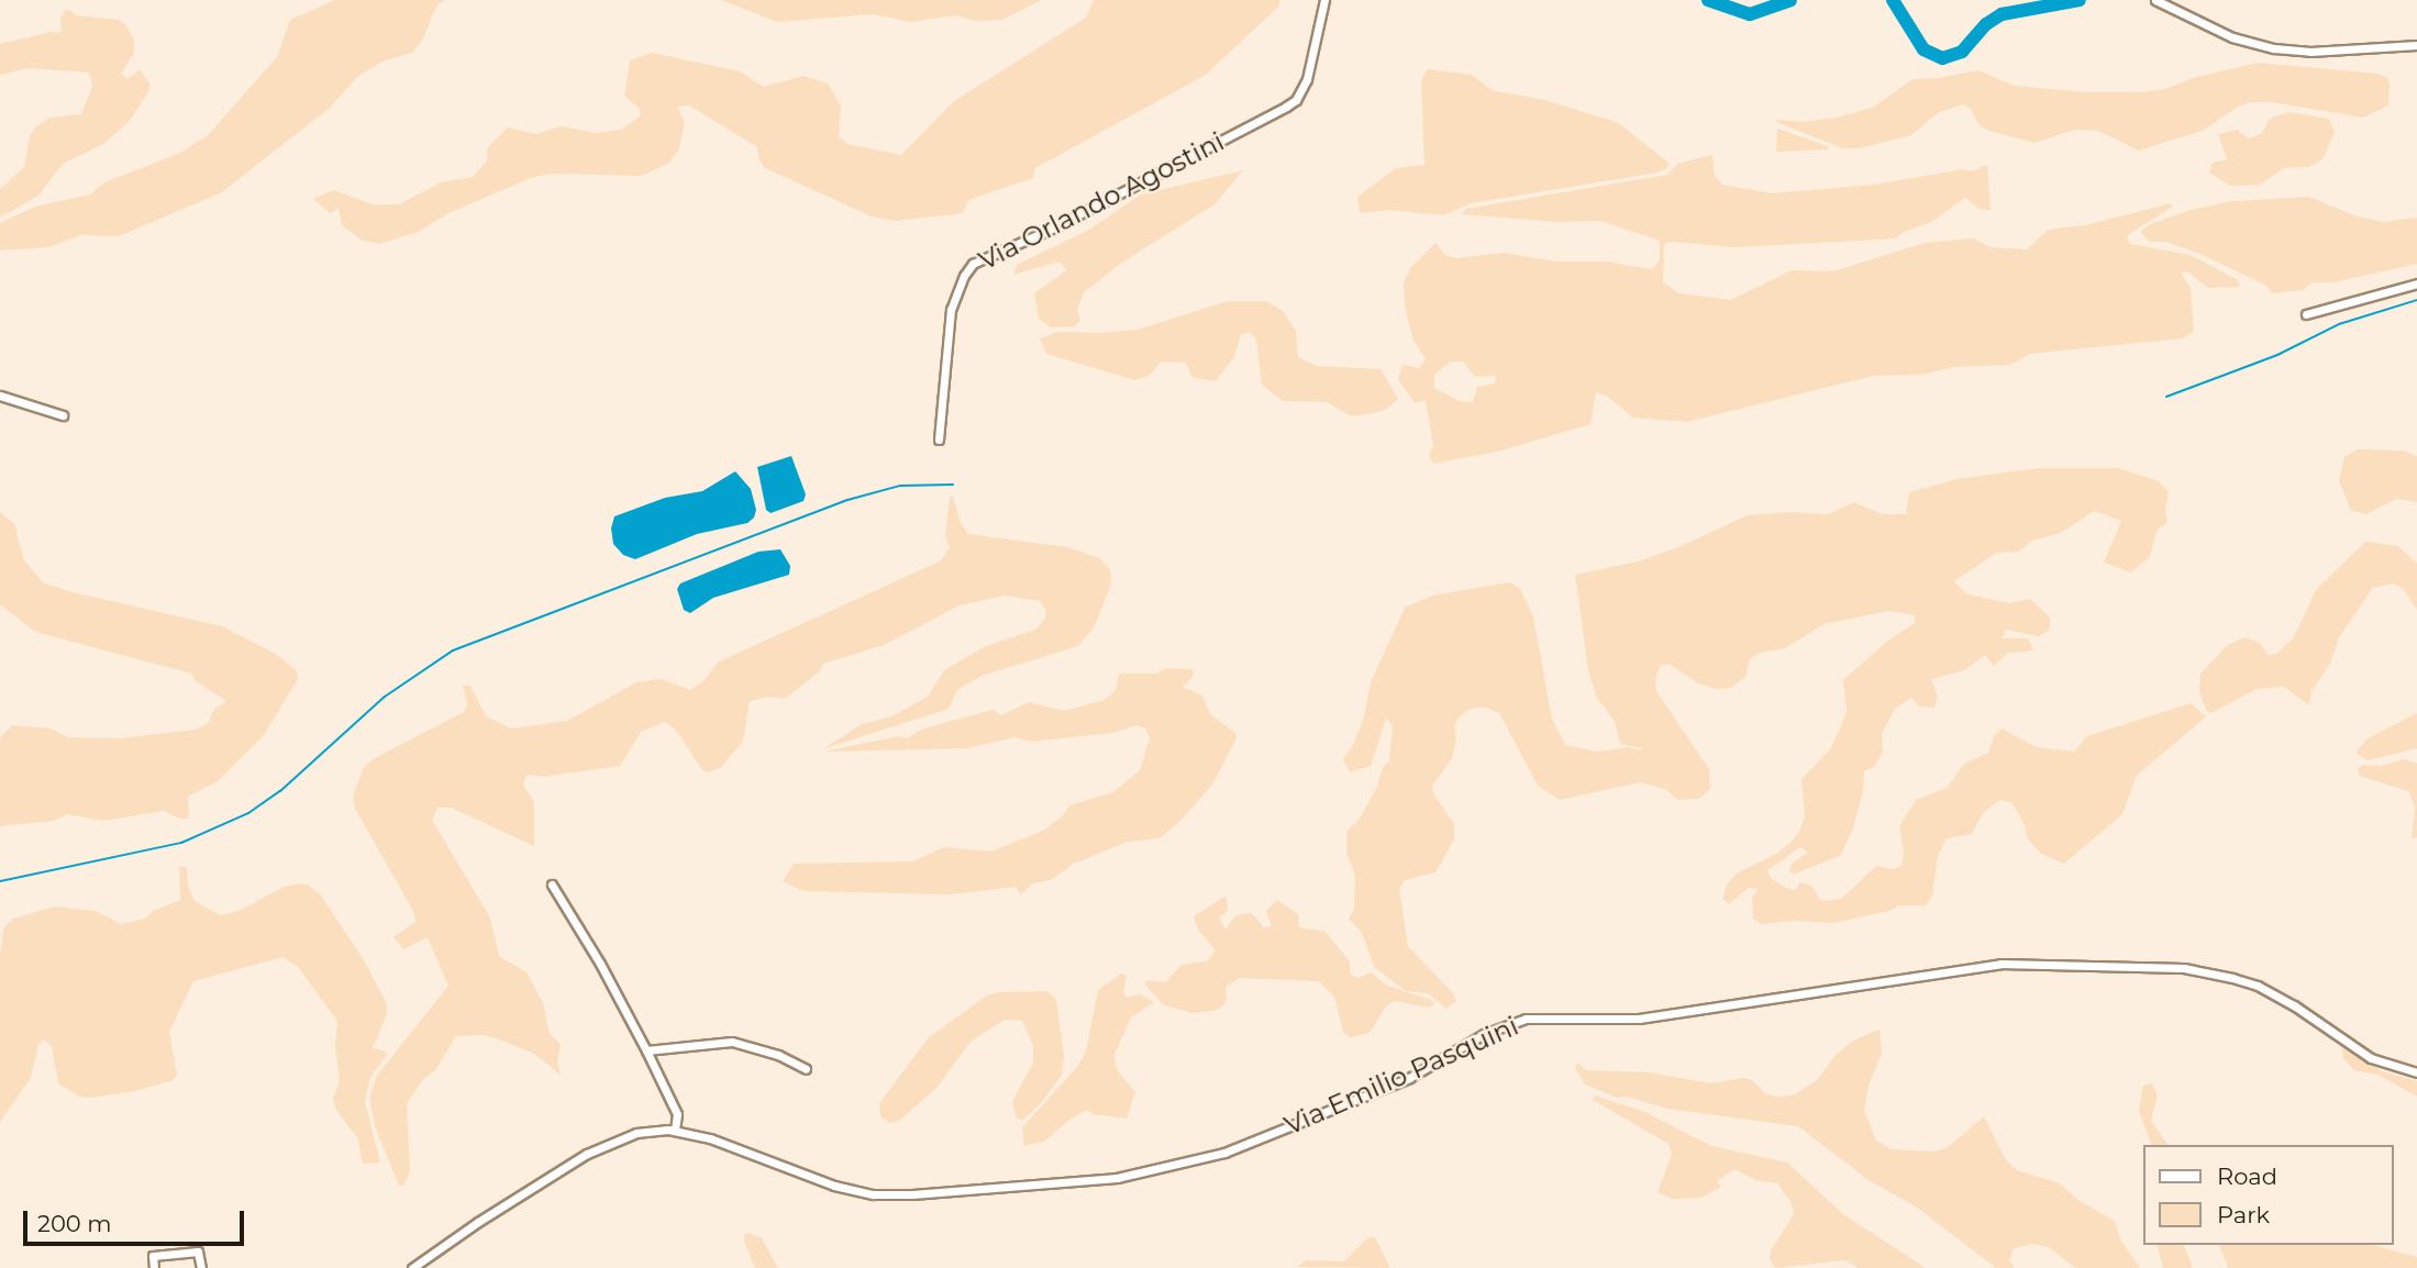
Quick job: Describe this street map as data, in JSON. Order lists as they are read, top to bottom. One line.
{"streets":{"street":["Via Orlando Agostini","Via Emilio Pasquini"]},"legend":["Road","Park"],"scale_bar":"200 m"}
